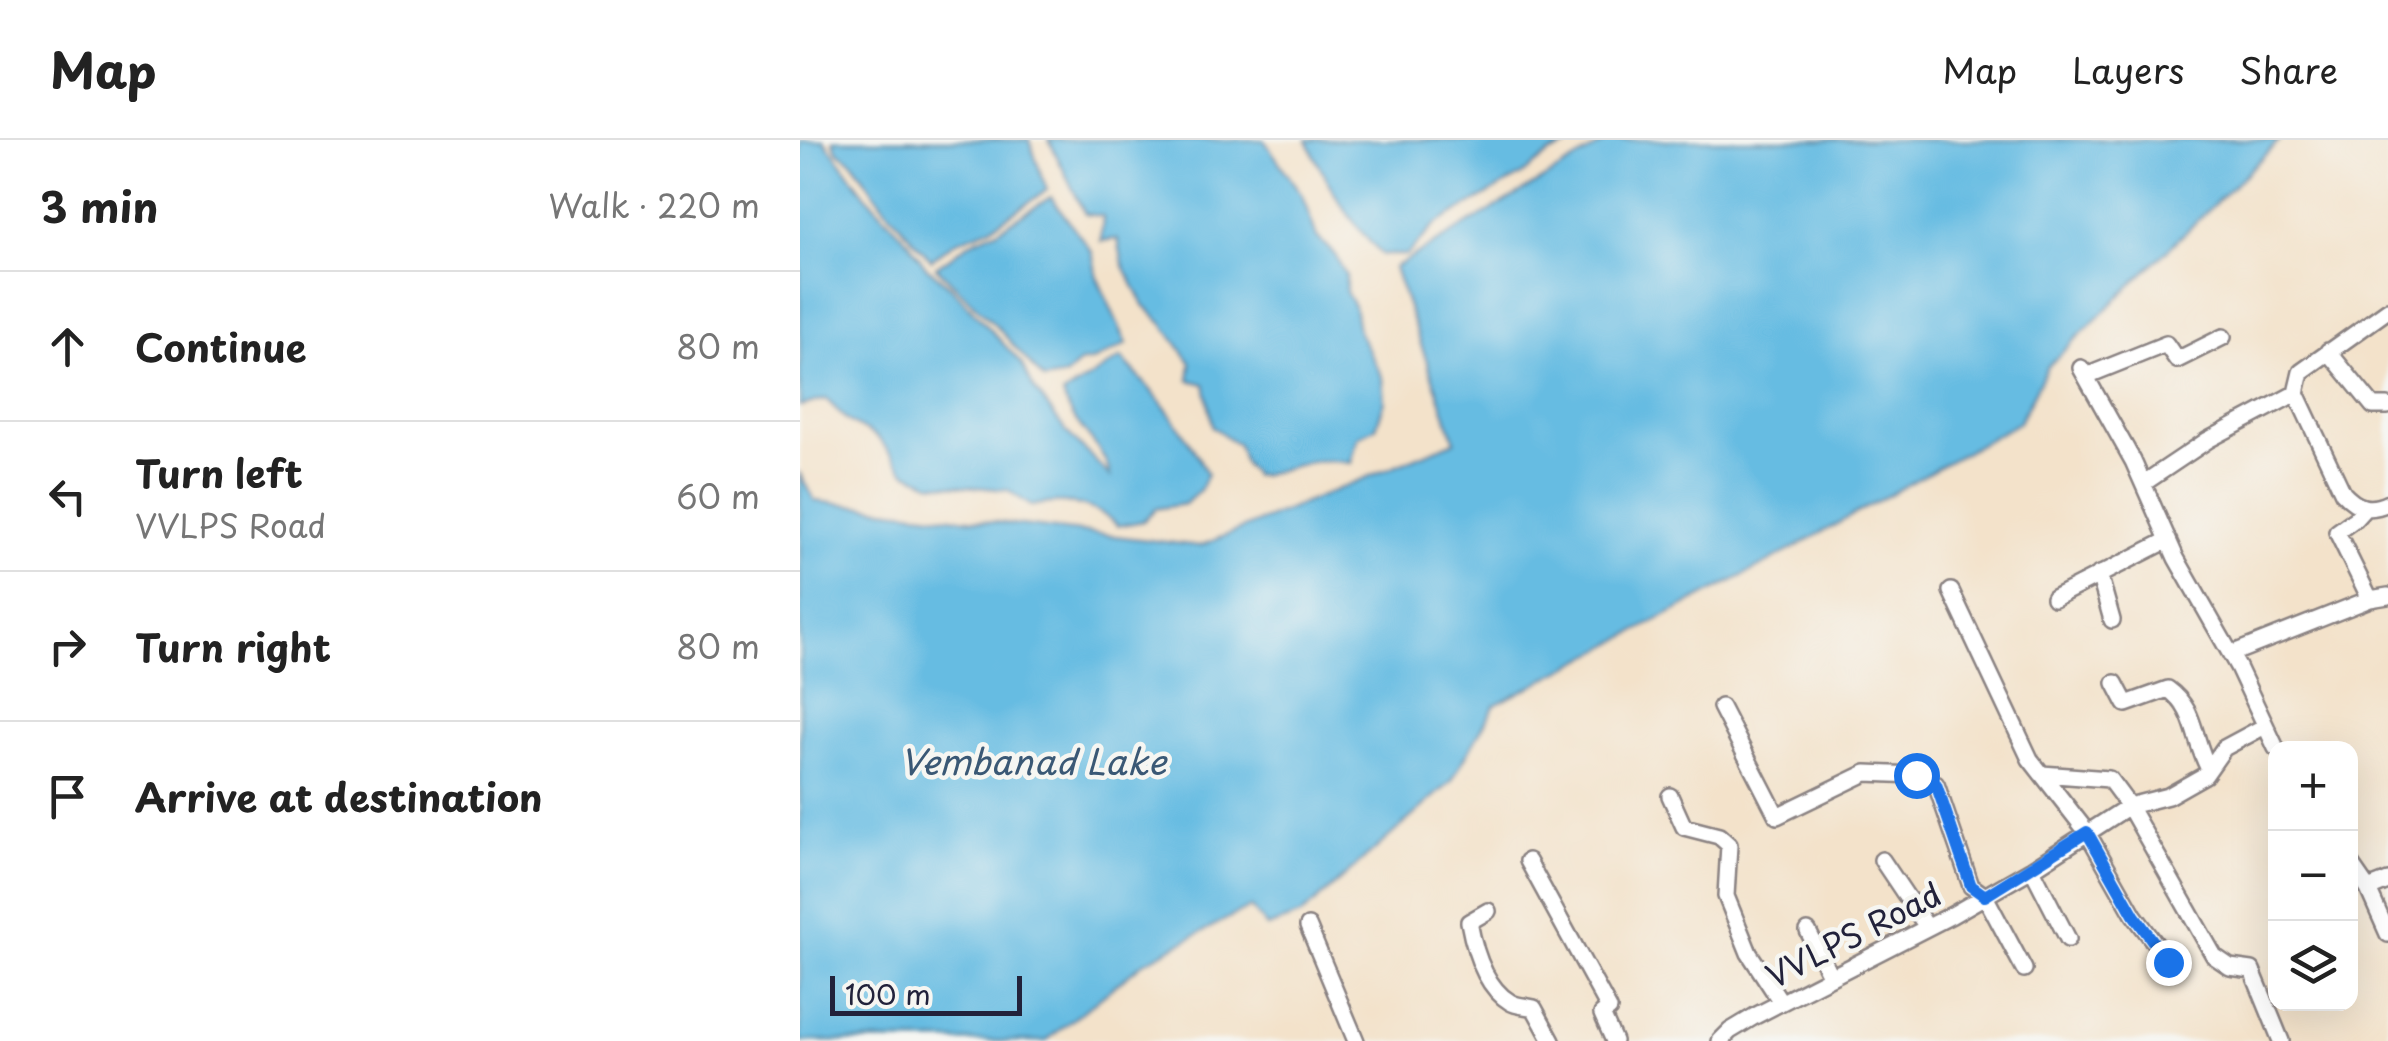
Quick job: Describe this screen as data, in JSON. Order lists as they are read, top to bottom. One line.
{"streets":{"street":["VVLPS Road"]},"water":["Vembanad Lake"],"scale_bar":"100 m","page":{"header":"Map","nav":["Map","Layers","Share"],"heading":["3 min","Walk · 220 m"],"list":[["Continue","80 m"],["Turn left","VVLPS Road","60 m"],["Turn right","80 m"],"Arrive at destination"],"map_buttons":["+","−"],"scale":"100 m"}}
